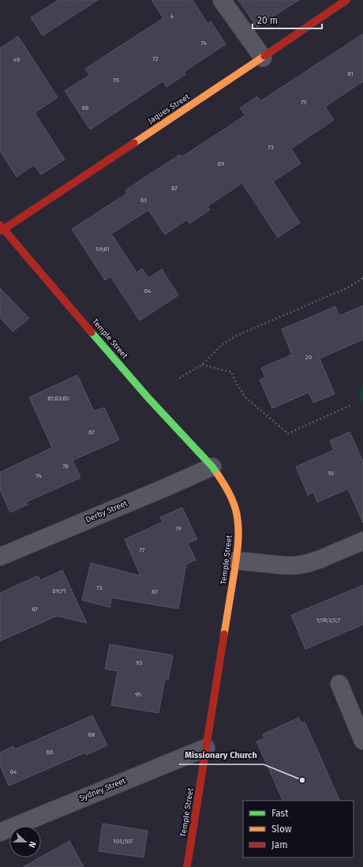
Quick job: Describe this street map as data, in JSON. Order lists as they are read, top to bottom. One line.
{"streets":{"street":["Jaques Street","Temple Street","Derby Street","Sydney Street"]},"crossings":[["Jaques Street","Temple Street"],["Temple Street","Derby Street"],["Temple Street","Sydney Street"]],"places":["Missionary Church"],"house_numbers":["4","74","72","48","81","70","75","66","73","69","67","63","59;61","64","20","61;63;65","67","76","10","74","79","77","73","69;71","87","67","1;1R;3;5;7","93","95","68","66","64","105;107"],"legend":["Fast","Slow","Jam"],"scale_bar":"20 m","north":"right"}
